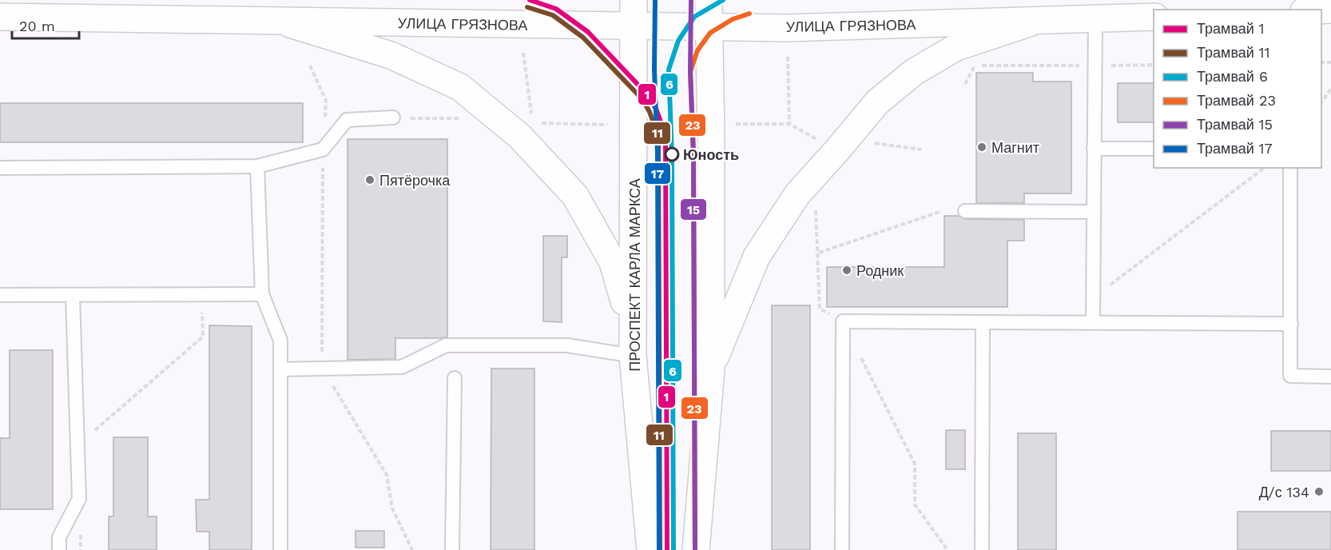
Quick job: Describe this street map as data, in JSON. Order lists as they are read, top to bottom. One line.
{"streets":{"main road":["УЛИЦА ГРЯЗНОВА","ПРОСПЕКТ КАРЛА МАРКСА"]},"crossings":[["УЛИЦА ГРЯЗНОВА","ПРОСПЕКТ КАРЛА МАРКСА"]],"places":["Магнит","Юность","Пятёрочка","Родник","Д/с 134"],"lines":["tram line 1","tram line 6","tram line 15","tram line 17","tram line 11","tram line 23"],"legend":["Трамвай 1","Трамвай 11","Трамвай 6","Трамвай 23","Трамвай 15","Трамвай 17"],"scale_bar":"20 m"}
